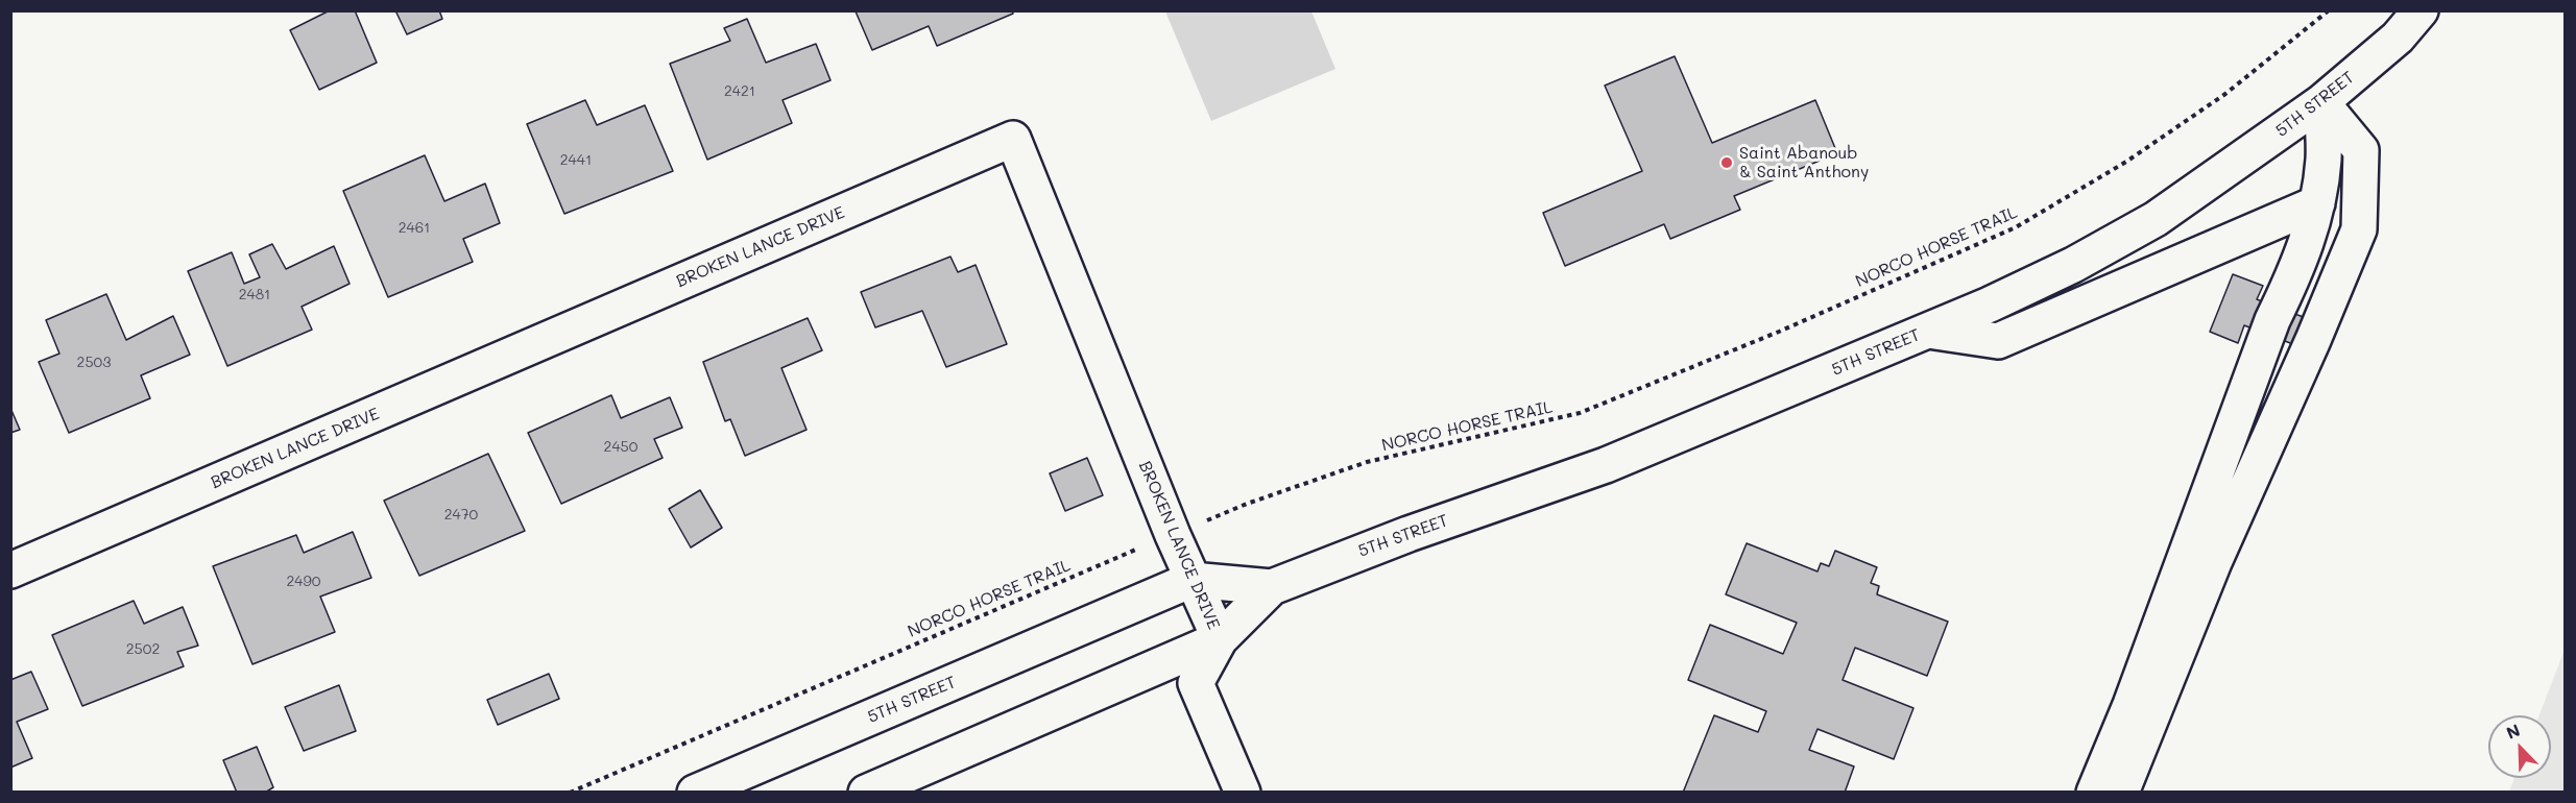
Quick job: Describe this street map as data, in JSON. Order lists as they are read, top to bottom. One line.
{"streets":{"street":["5TH STREET","BROKEN LANCE DRIVE"],"path":["NORCO HORSE TRAIL"]},"crossings":[["5TH STREET","BROKEN LANCE DRIVE"],["BROKEN LANCE DRIVE","NORCO HORSE TRAIL"]],"places":["Saint Abanoub & Saint Anthony"],"house_numbers":["2421","2441","2461","2481","2503","2450","2470","2490","2502"],"north":"top left"}
